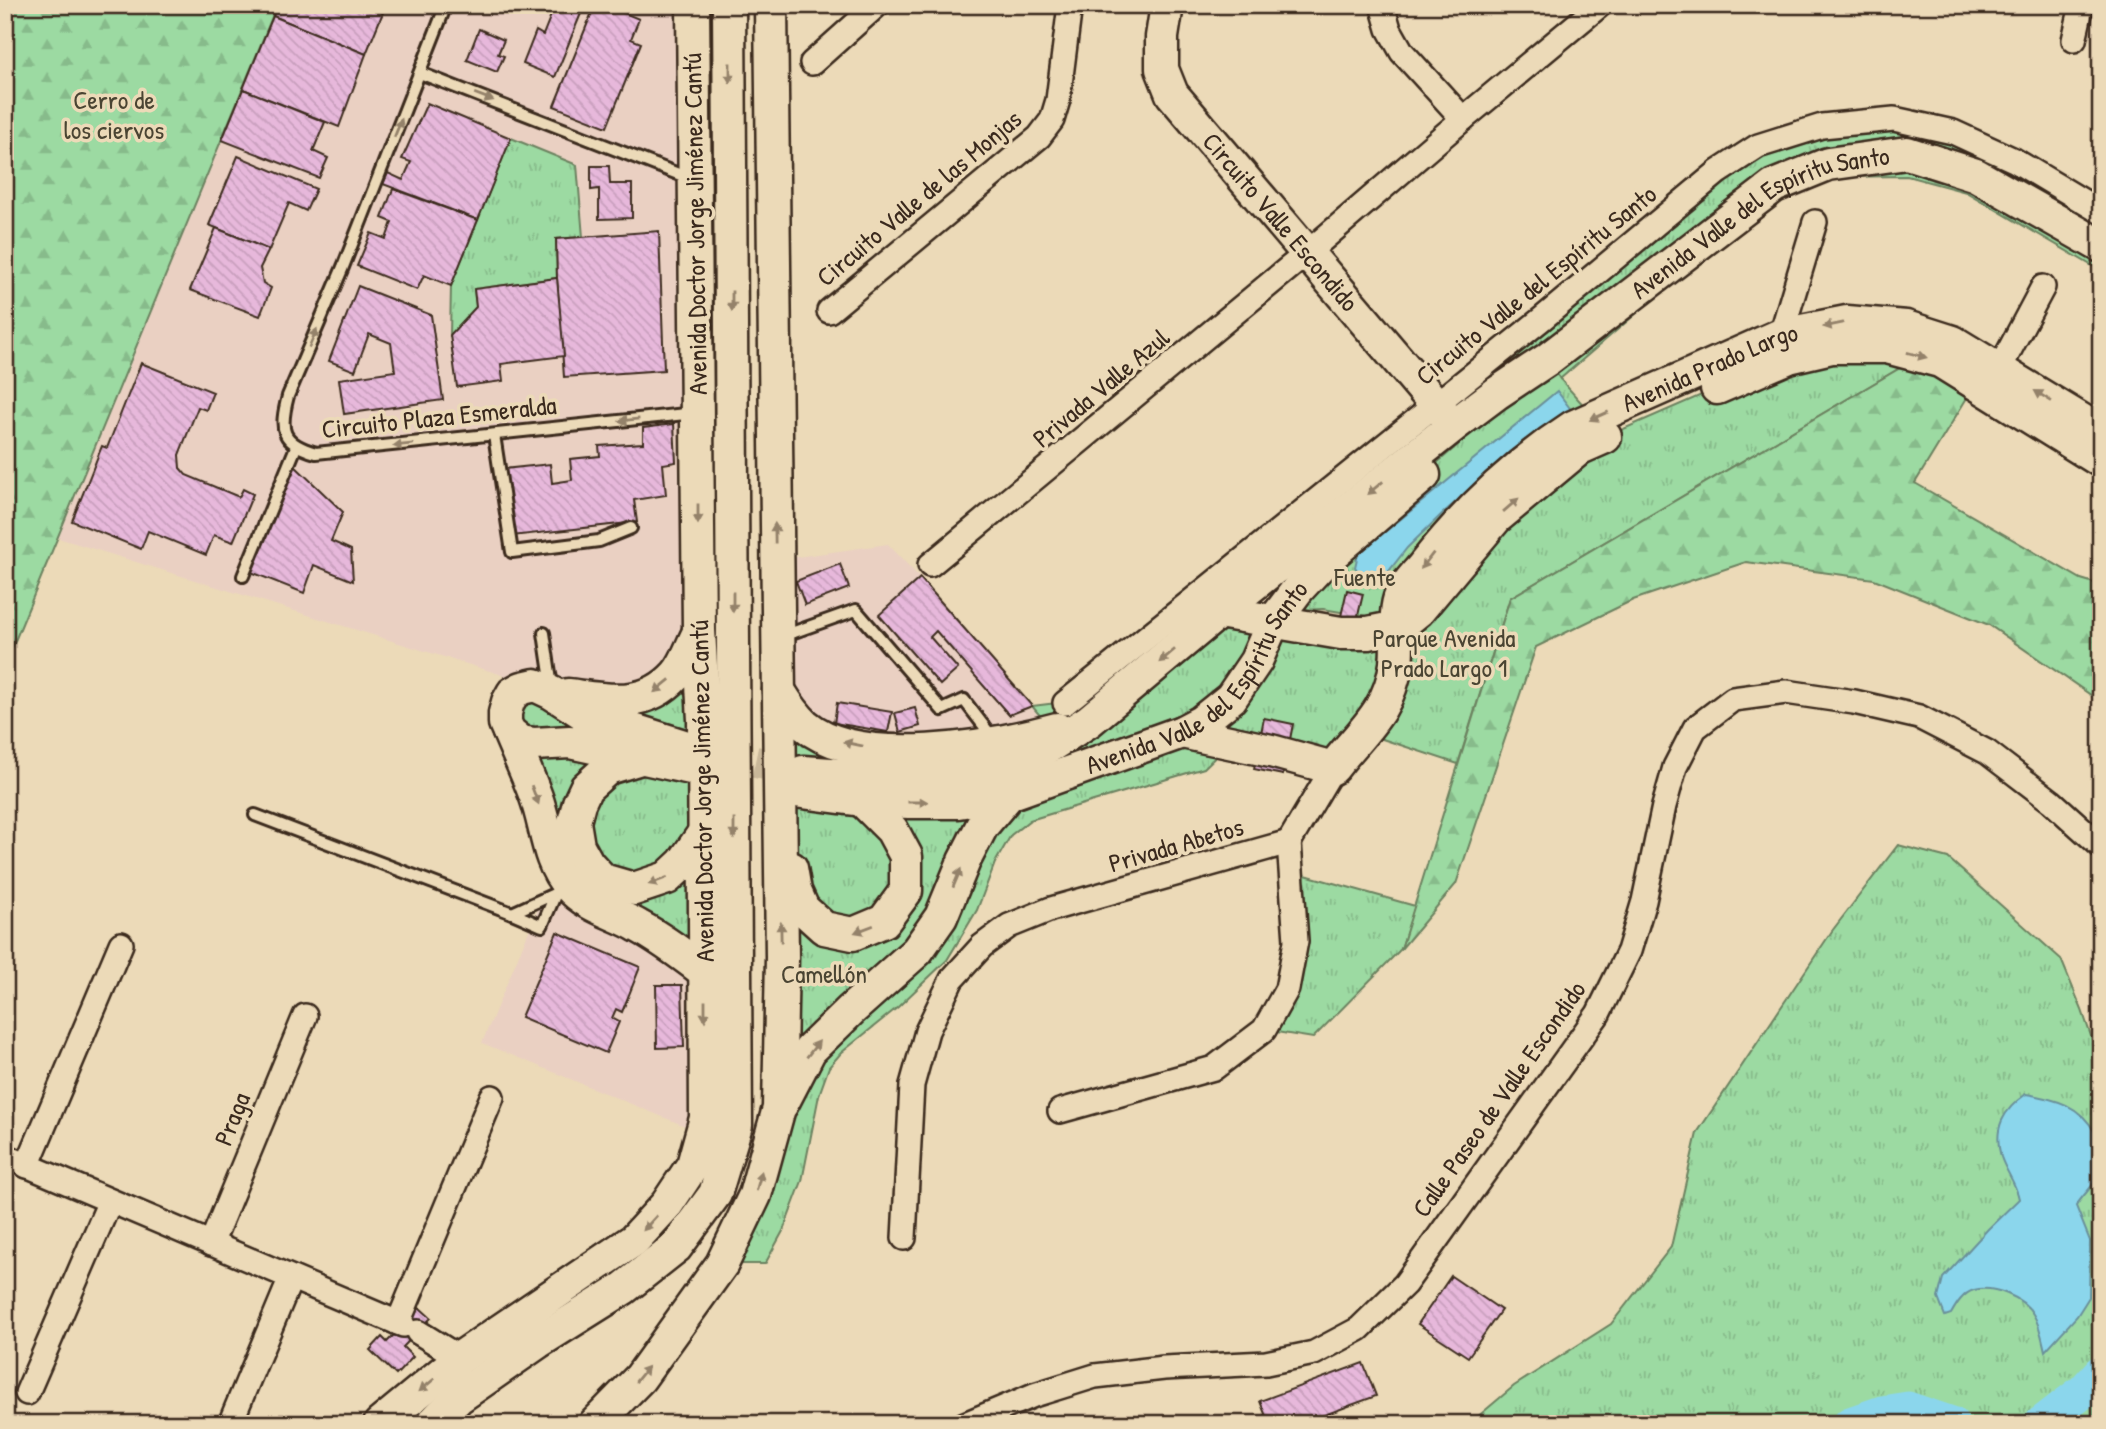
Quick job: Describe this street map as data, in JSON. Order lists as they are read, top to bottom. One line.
{"streets":{"main road":["Circuito Valle Escondido","Avenida Doctor Jorge Jiménez Cantú","Avenida Valle del Espíritu Santo","Avenida Prado Largo"],"street":["Circuito Valle de las Monjas","Circuito Valle del Espíritu Santo","Privada Valle Azul","Privada Abetos","Calle Paseo de Valle Escondido","Praga"],"lane":["Circuito Plaza Esmeralda"]},"crossings":[["Circuito Valle Escondido","Avenida Valle del Espíritu Santo"],["Circuito Valle Escondido","Circuito Valle del Espíritu Santo"],["Circuito Valle Escondido","Privada Valle Azul"],["Avenida Doctor Jorge Jiménez Cantú","Circuito Plaza Esmeralda"],["Avenida Valle del Espíritu Santo","Circuito Valle del Espíritu Santo"]],"parks":["Cerro de los ciervos","Fuente","Parque Avenida Prado Largo 1","Camellón"]}
